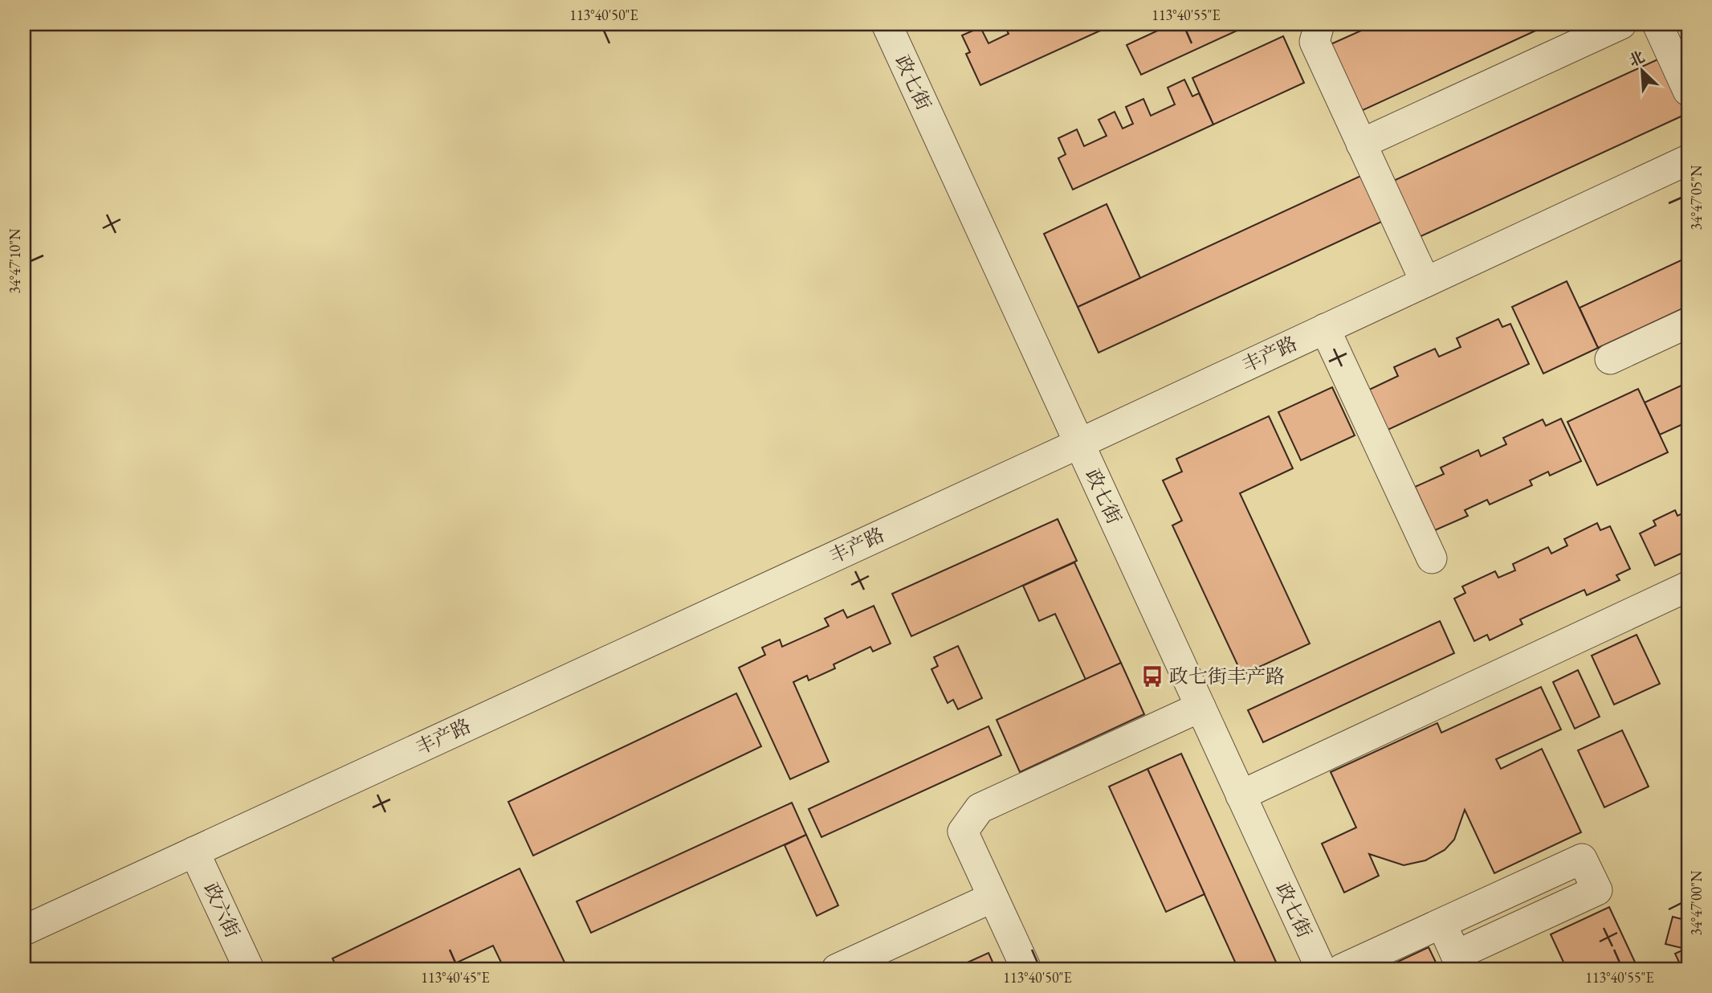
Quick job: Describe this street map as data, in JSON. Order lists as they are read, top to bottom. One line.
{"streets":{"street":["政七街","丰产路","政六街"]},"crossings":[["政七街","丰产路"],["丰产路","政六街"]],"places":{"bus stop":["政七街丰产路"]},"north":"top left","coordinates":["113°40'50\"E","113°40'55\"E","34°47'05\"N","34°47'10\"N","34°47'00\"N","113°40'45\"E"]}
